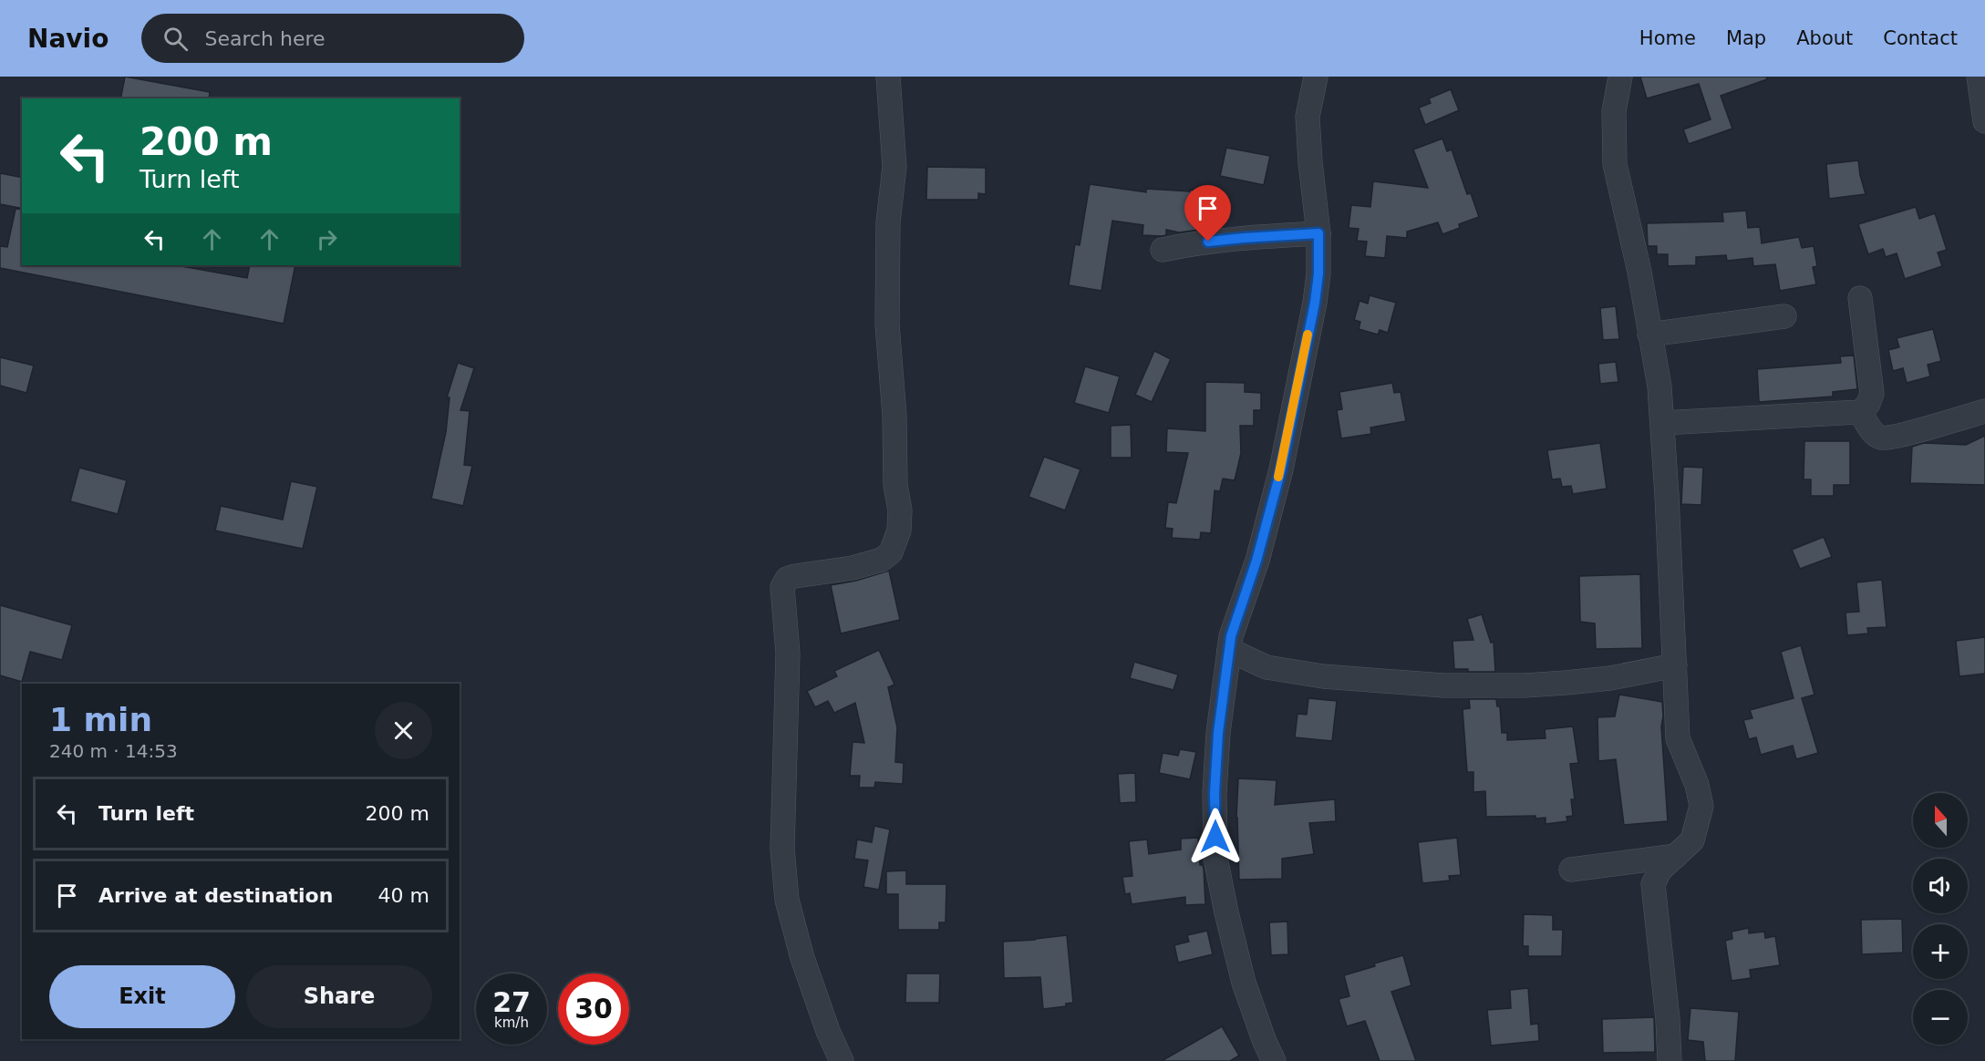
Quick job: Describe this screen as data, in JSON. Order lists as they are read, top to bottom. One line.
{"north":"top","page":{"header":"Navio","search":"Search here","nav":["Home","Map","About","Contact"],"turn":["200 m","Turn left"],"heading":["1 min","240 m · 14:53"],"list":[{"name":"Turn left","value":"200 m"},{"name":"Arrive at destination","value":"40 m"}],"map_buttons":["+","−"],"buttons":["Exit","Share"],"speed":"27 km/h","limit":"30"}}
